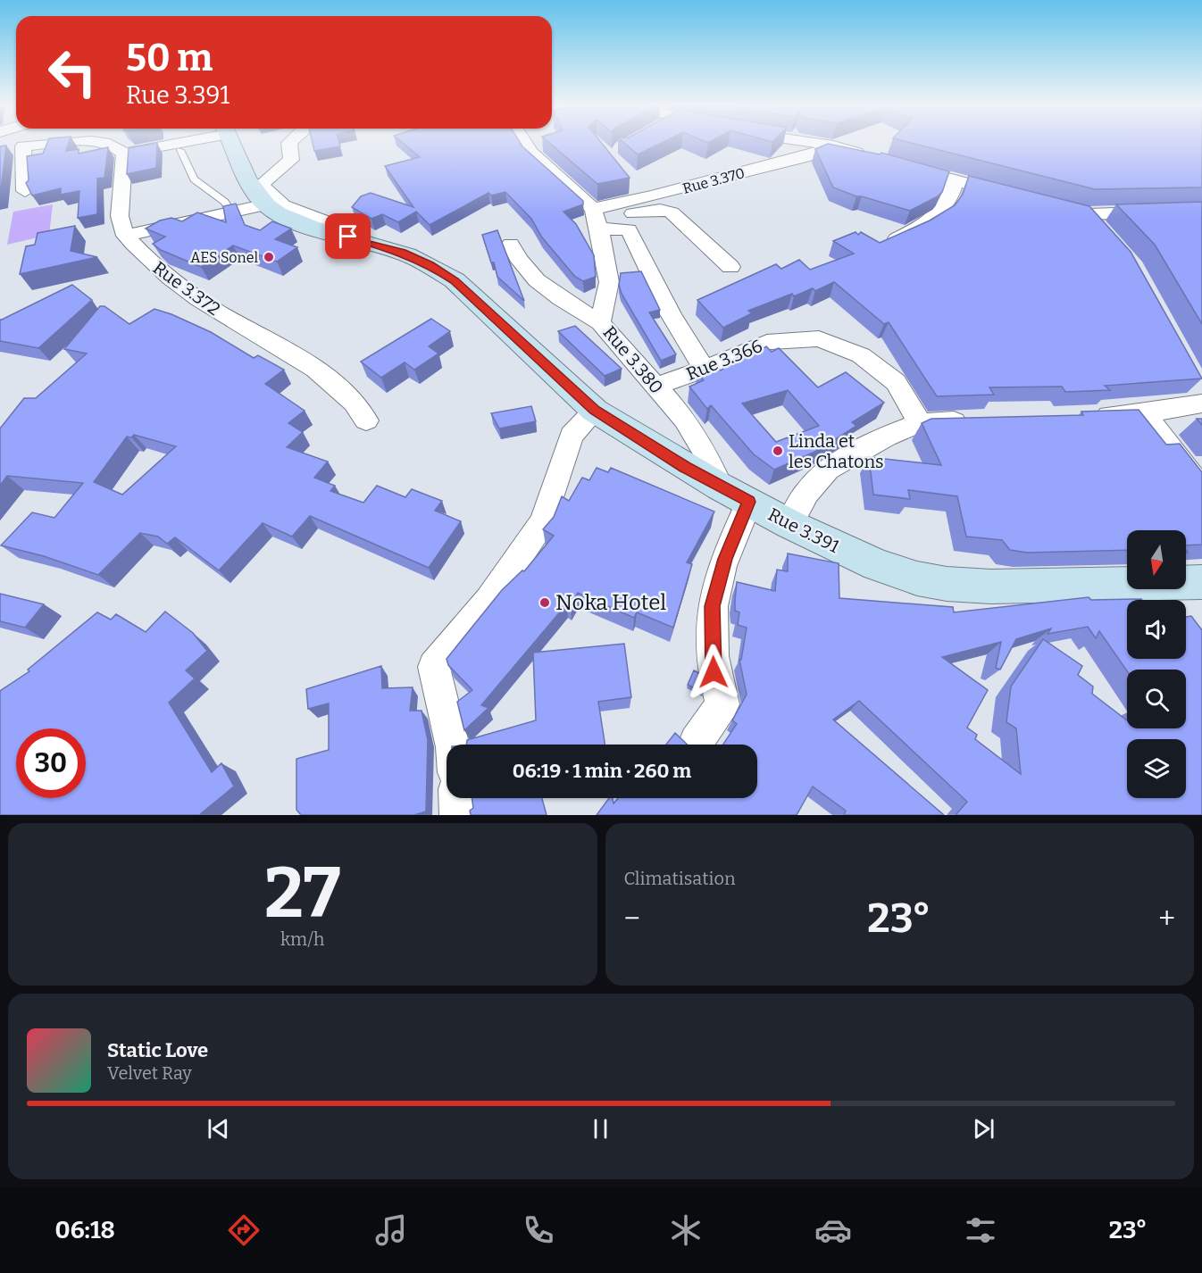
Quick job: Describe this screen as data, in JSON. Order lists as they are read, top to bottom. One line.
{"streets":{"main road":["Rue 3.391"],"street":["Rue 3.370","Rue 3.372","Rue 3.380","Rue 3.366"]},"crossings":[["Rue 3.370","Rue 3.380"],["Rue 3.380","Rue 3.366"],["Rue 3.380","Rue 3.391"]],"places":["AES Sonel","Linda et les Chatons","Noka Hotel"],"north":"bottom","page":{"turn":["50 m","Rue 3.391"],"limit":"30","trip":"06:19 · 1 min · 260 m","tile":[["27","km/h"],"Climatisation"],"heat":["−","23°","+"],"song":["Static Love","Velvet Ray"],"tabs":["06:18","23°"]}}
